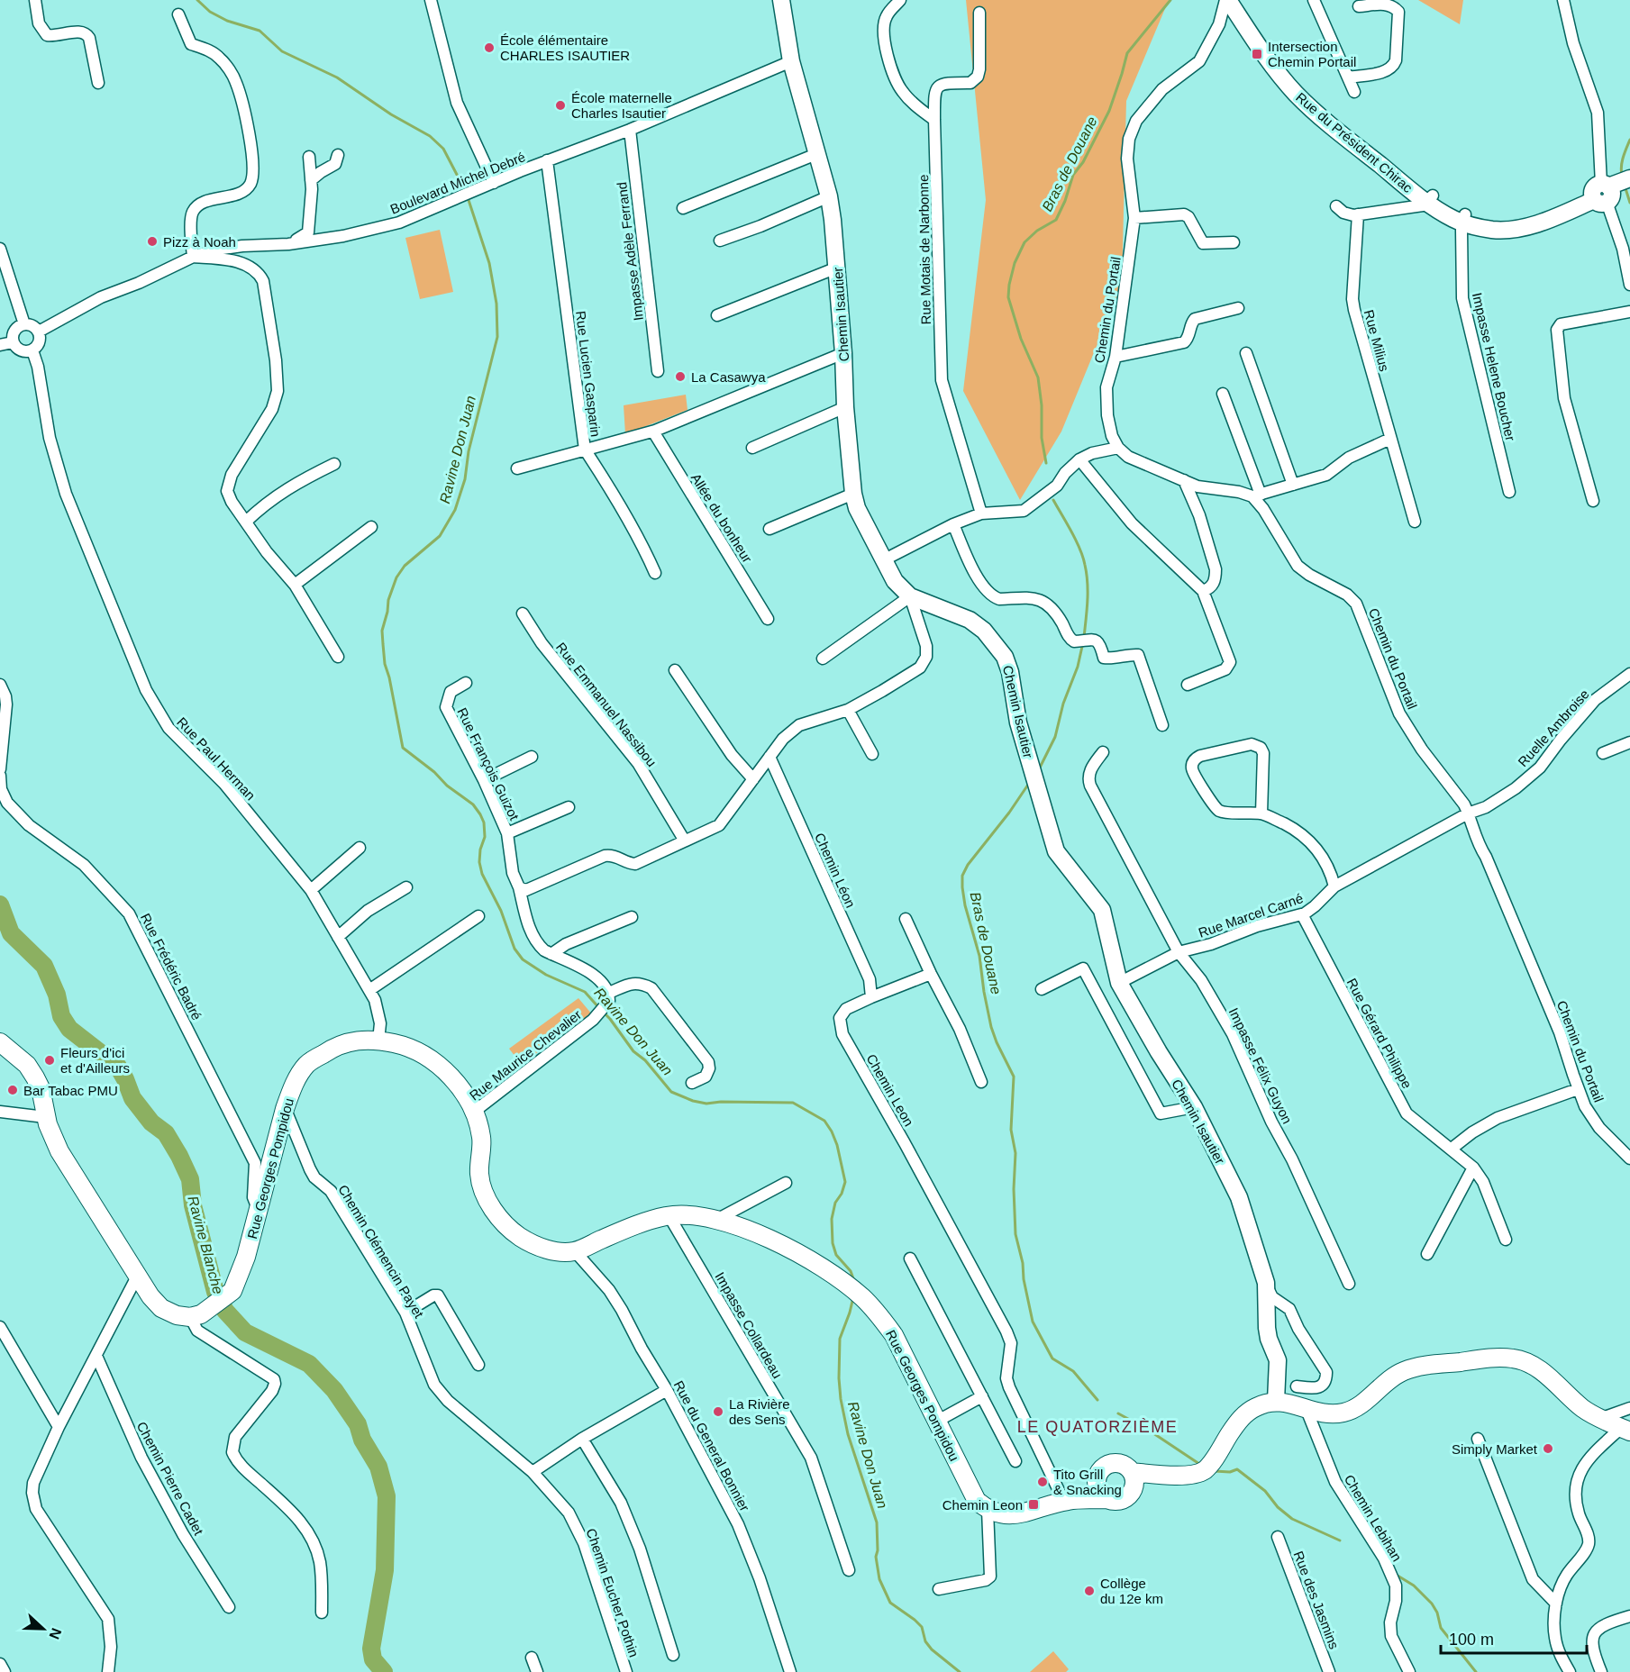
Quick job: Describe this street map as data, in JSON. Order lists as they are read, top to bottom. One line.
{"streets":{"main road":["Rue du Président Chirac","Chemin Isautier","Rue Georges Pompidou"],"street":["Boulevard Michel Debré","Rue Motais de Narbonne","Impasse Adèle Ferrand","Chemin du Portail","Rue Milius","Impasse Helene Boucher","Rue Lucien Gasparin","Allée du bonheur","Rue Emmanuel Nassibou","Ruelle Ambroise","Rue Paul Herman","Rue François Guizot","Chemin Léon","Rue Marcel Carné","Rue Frédéric Badré","Rue Gérard Philippe","Rue Maurice Chevalier","Impasse Félix Guyon","Chemin Leon","Chemin Clémencin Payet","Impasse Collardeau","Rue du General Bonnier","Chemin Pierre Cadet","Chemin Lebihan","Chemin Eucher Pothin","Rue des Jasmins"]},"crossings":[["Rue du Président Chirac","Chemin du Portail"],["Boulevard Michel Debré","Impasse Adèle Ferrand"],["Boulevard Michel Debré","Chemin Isautier"],["Boulevard Michel Debré","Rue Lucien Gasparin"],["Boulevard Michel Debré","Rue Paul Herman"],["Chemin du Portail","Ruelle Ambroise"],["Chemin du Portail","Rue Marcel Carné"],["Chemin Isautier","Rue Marcel Carné"],["Ruelle Ambroise","Rue Marcel Carné"],["Rue Paul Herman","Rue Georges Pompidou"],["Chemin Léon","Chemin Leon"],["Rue Marcel Carné","Rue Gérard Philippe"],["Rue Marcel Carné","Impasse Félix Guyon"],["Rue Frédéric Badré","Rue Georges Pompidou"],["Rue Maurice Chevalier","Rue Georges Pompidou"],["Rue Georges Pompidou","Chemin Clémencin Payet"],["Rue Georges Pompidou","Impasse Collardeau"],["Rue Georges Pompidou","Rue du General Bonnier"],["Chemin Clémencin Payet","Chemin Eucher Pothin"]],"districts":["LE QUATORZIÈME"],"water":["Bras de Douane","Ravine Don Juan","Ravine Blanche"],"places":{"other":["École élémentaire CHARLES ISAUTIER","École maternelle Charles Isautier","Pizz à Noah","La Casawya","Fleurs d'ici et d'Ailleurs","Bar Tabac PMU","La Rivière des Sens","Simply Market","Tito Grill & Snacking","Collège du 12e km"],"transit":["Intersection Chemin Portail","Chemin Leon"]},"scale_bar":"100 m","north":"right"}
